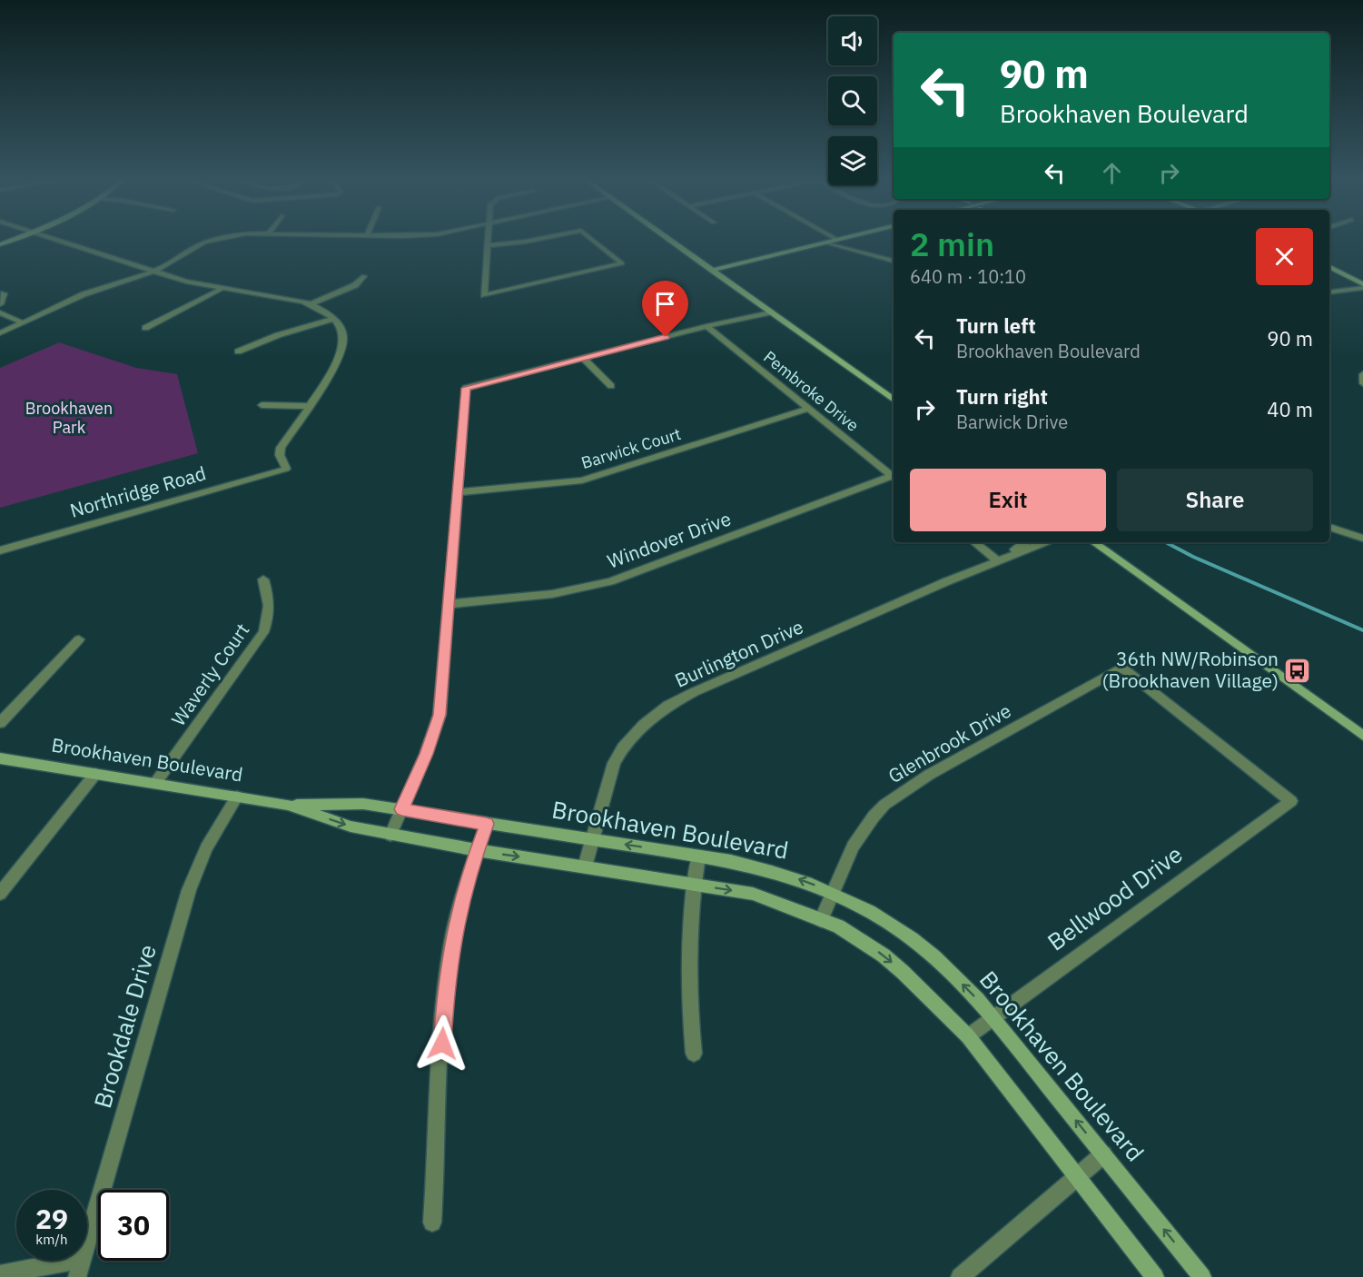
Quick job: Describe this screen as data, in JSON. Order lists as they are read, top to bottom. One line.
{"streets":{"street":["Pembroke Drive","Barwick Court","Northridge Road","Windover Drive","Burlington Drive","Waverly Court","Glenbrook Drive","Brookhaven Boulevard","Bellwood Drive","Brookdale Drive"]},"crossings":[["Pembroke Drive","Barwick Court"],["Burlington Drive","Brookhaven Boulevard"],["Waverly Court","Brookhaven Boulevard"],["Glenbrook Drive","Brookhaven Boulevard"],["Glenbrook Drive","Bellwood Drive"],["Brookhaven Boulevard","Bellwood Drive"],["Brookhaven Boulevard","Brookdale Drive"]],"parks":["Brookhaven Park"],"places":{"bus stop":["36th NW/Robinson (Brookhaven Village)"]},"page":{"turn":["90 m","Brookhaven Boulevard"],"heading":["2 min","640 m · 10:10"],"list":[{"name":"Turn left","note":"Brookhaven Boulevard","value":"90 m"},{"name":"Turn right","note":"Barwick Drive","value":"40 m"}],"buttons":["Exit","Share"],"speed":"29 km/h","limit":"30"}}
